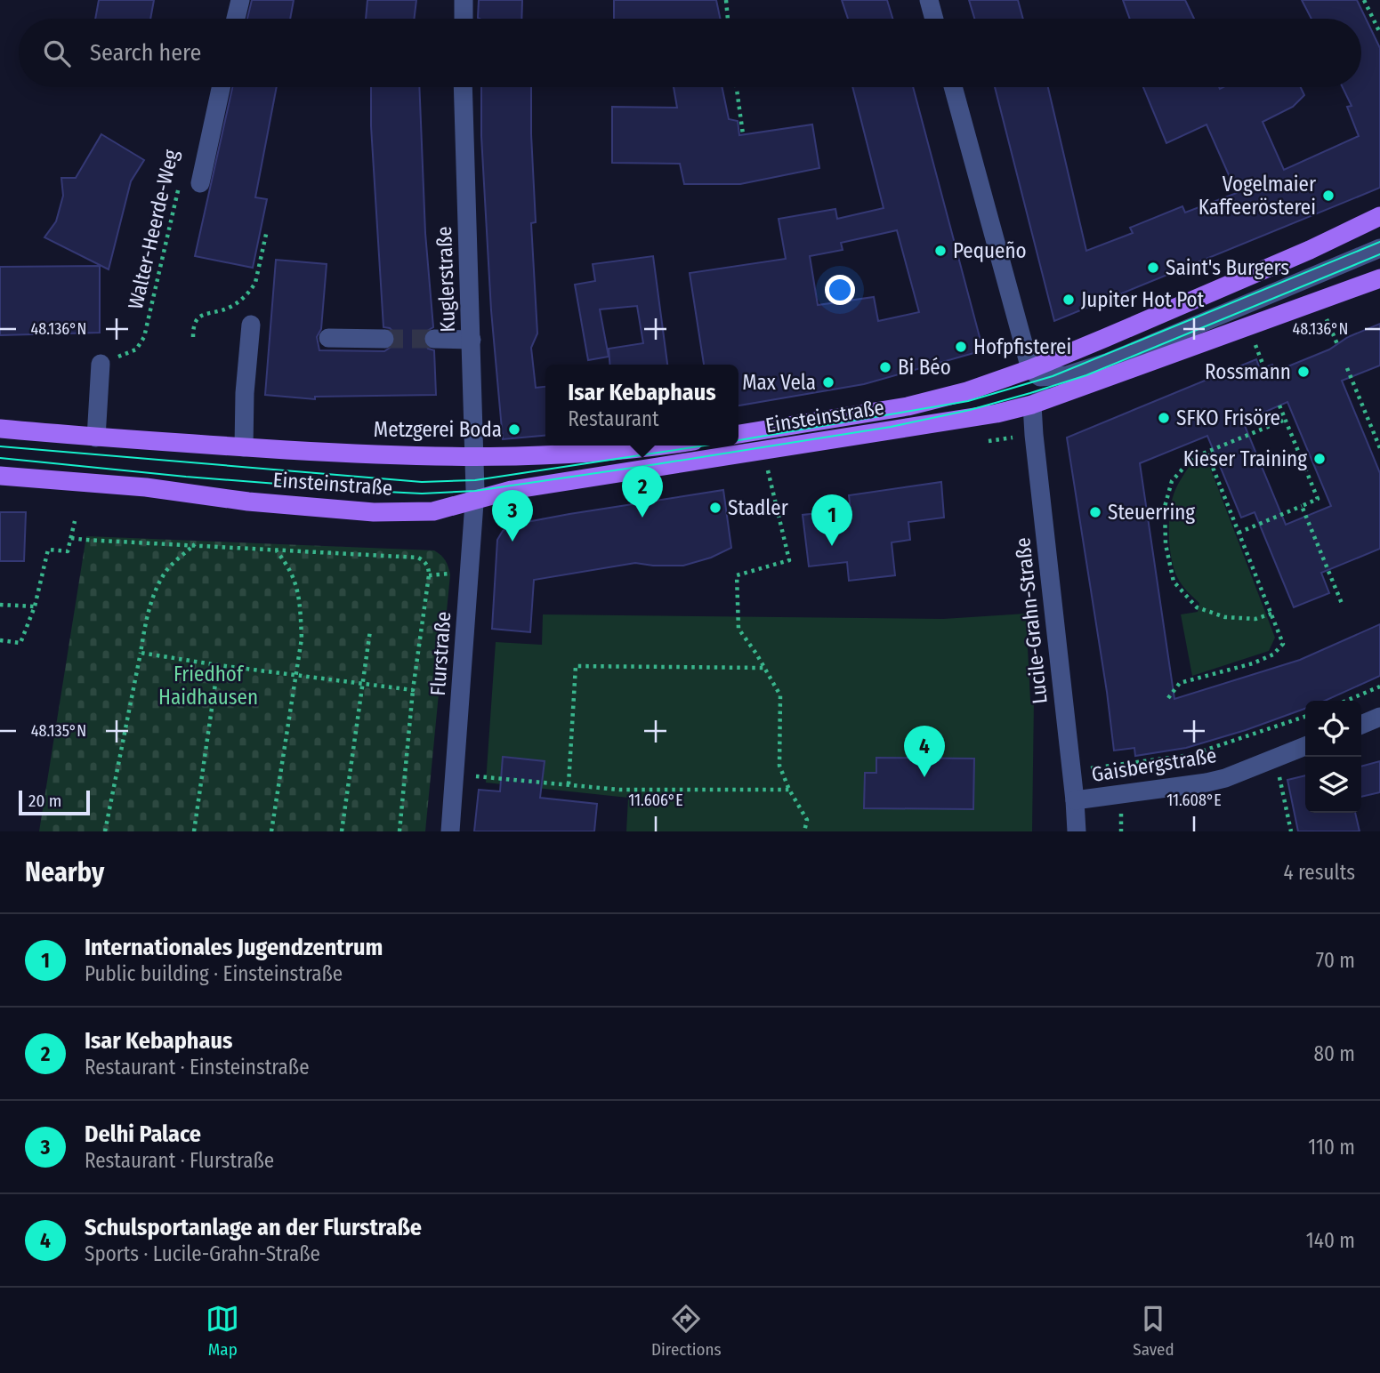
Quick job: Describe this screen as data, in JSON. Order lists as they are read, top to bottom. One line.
{"streets":{"main road":["Einsteinstraße"],"street":["Kuglerstraße","Lucile-Grahn-Straße","Flurstraße","Gaisbergstraße"],"path":["Walter-Heerde-Weg"]},"crossings":[["Kuglerstraße","Einsteinstraße"],["Kuglerstraße","Flurstraße"],["Einsteinstraße","Lucile-Grahn-Straße"],["Einsteinstraße","Flurstraße"],["Lucile-Grahn-Straße","Gaisbergstraße"]],"parks":["Friedhof Haidhausen"],"places":["Vogelmaier Kaffeerösterei","Pequeño","Saint's Burgers","Jupiter Hot Pot","Hofpfisterei","Bi Béo","Rossmann","Max Vela","SFKO Frisöre","Metzgerei Boda","Kieser Training","Stadler","Steuerring"],"scale_bar":"20 m","page":{"search":"Search here","popup":["Isar Kebaphaus","Restaurant"],"pins":["2","3","1","4"],"scale":"20 m","heading":["Nearby","4 results"],"list":[{"mark":"1","name":"Internationales Jugendzentrum","note":"Public building · Einsteinstraße","value":"70 m"},{"mark":"2","name":"Isar Kebaphaus","note":"Restaurant · Einsteinstraße","value":"80 m"},{"mark":"3","name":"Delhi Palace","note":"Restaurant · Flurstraße","value":"110 m"},{"mark":"4","name":"Schulsportanlage an der Flurstraße","note":"Sports · Lucile-Grahn-Straße","value":"140 m"}],"nav":["Map","Directions","Saved"]},"coordinates":["48.136°N","48.135°N","11.606°E","11.608°E"]}
